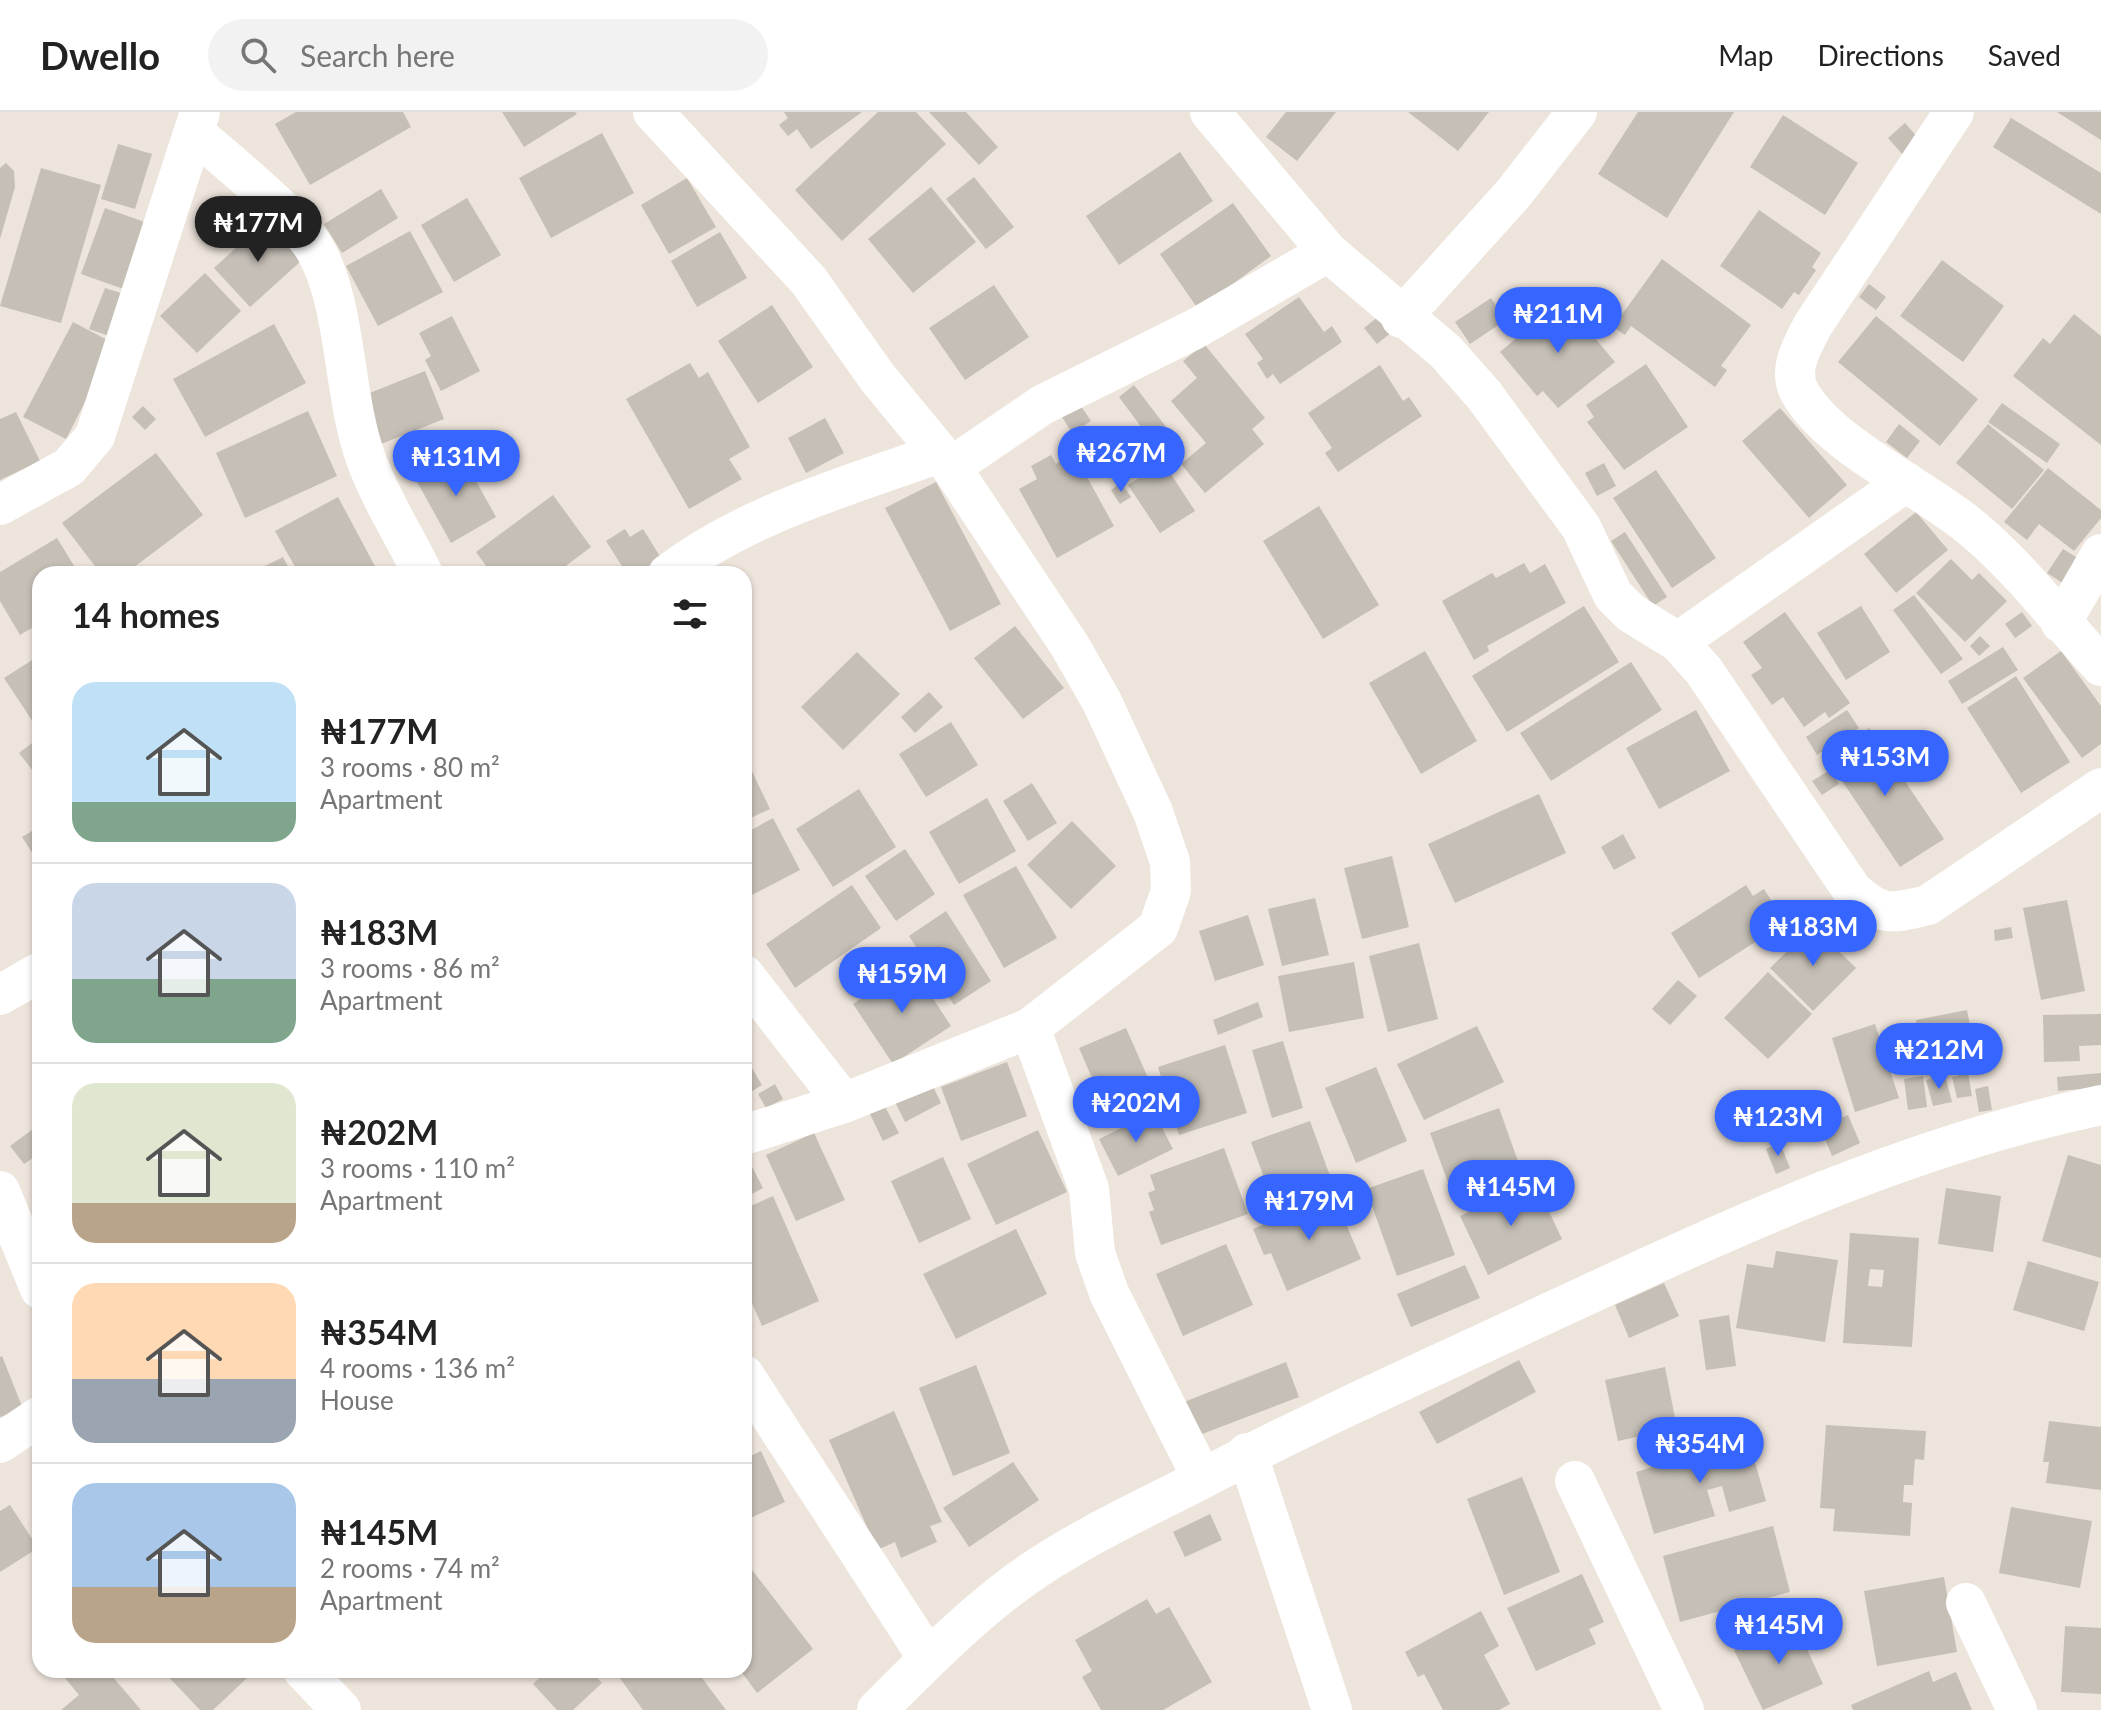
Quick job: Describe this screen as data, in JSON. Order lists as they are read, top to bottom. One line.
{"page":{"header":"Dwello","search":"Search here","nav":["Map","Directions","Saved"],"price":["₦177M","₦211M","₦267M","₦131M","₦153M","₦183M","₦159M","₦212M","₦202M","₦123M","₦145M","₦179M","₦354M","₦145M"],"heading":"14 homes","list":[{"name":"₦177M","note":"3 rooms · 80 m² · Apartment"},{"name":"₦183M","note":"3 rooms · 86 m² · Apartment"},{"name":"₦202M","note":"3 rooms · 110 m² · Apartment"},{"name":"₦354M","note":"4 rooms · 136 m² · House"},{"name":"₦145M","note":"2 rooms · 74 m² · Apartment"}]}}
